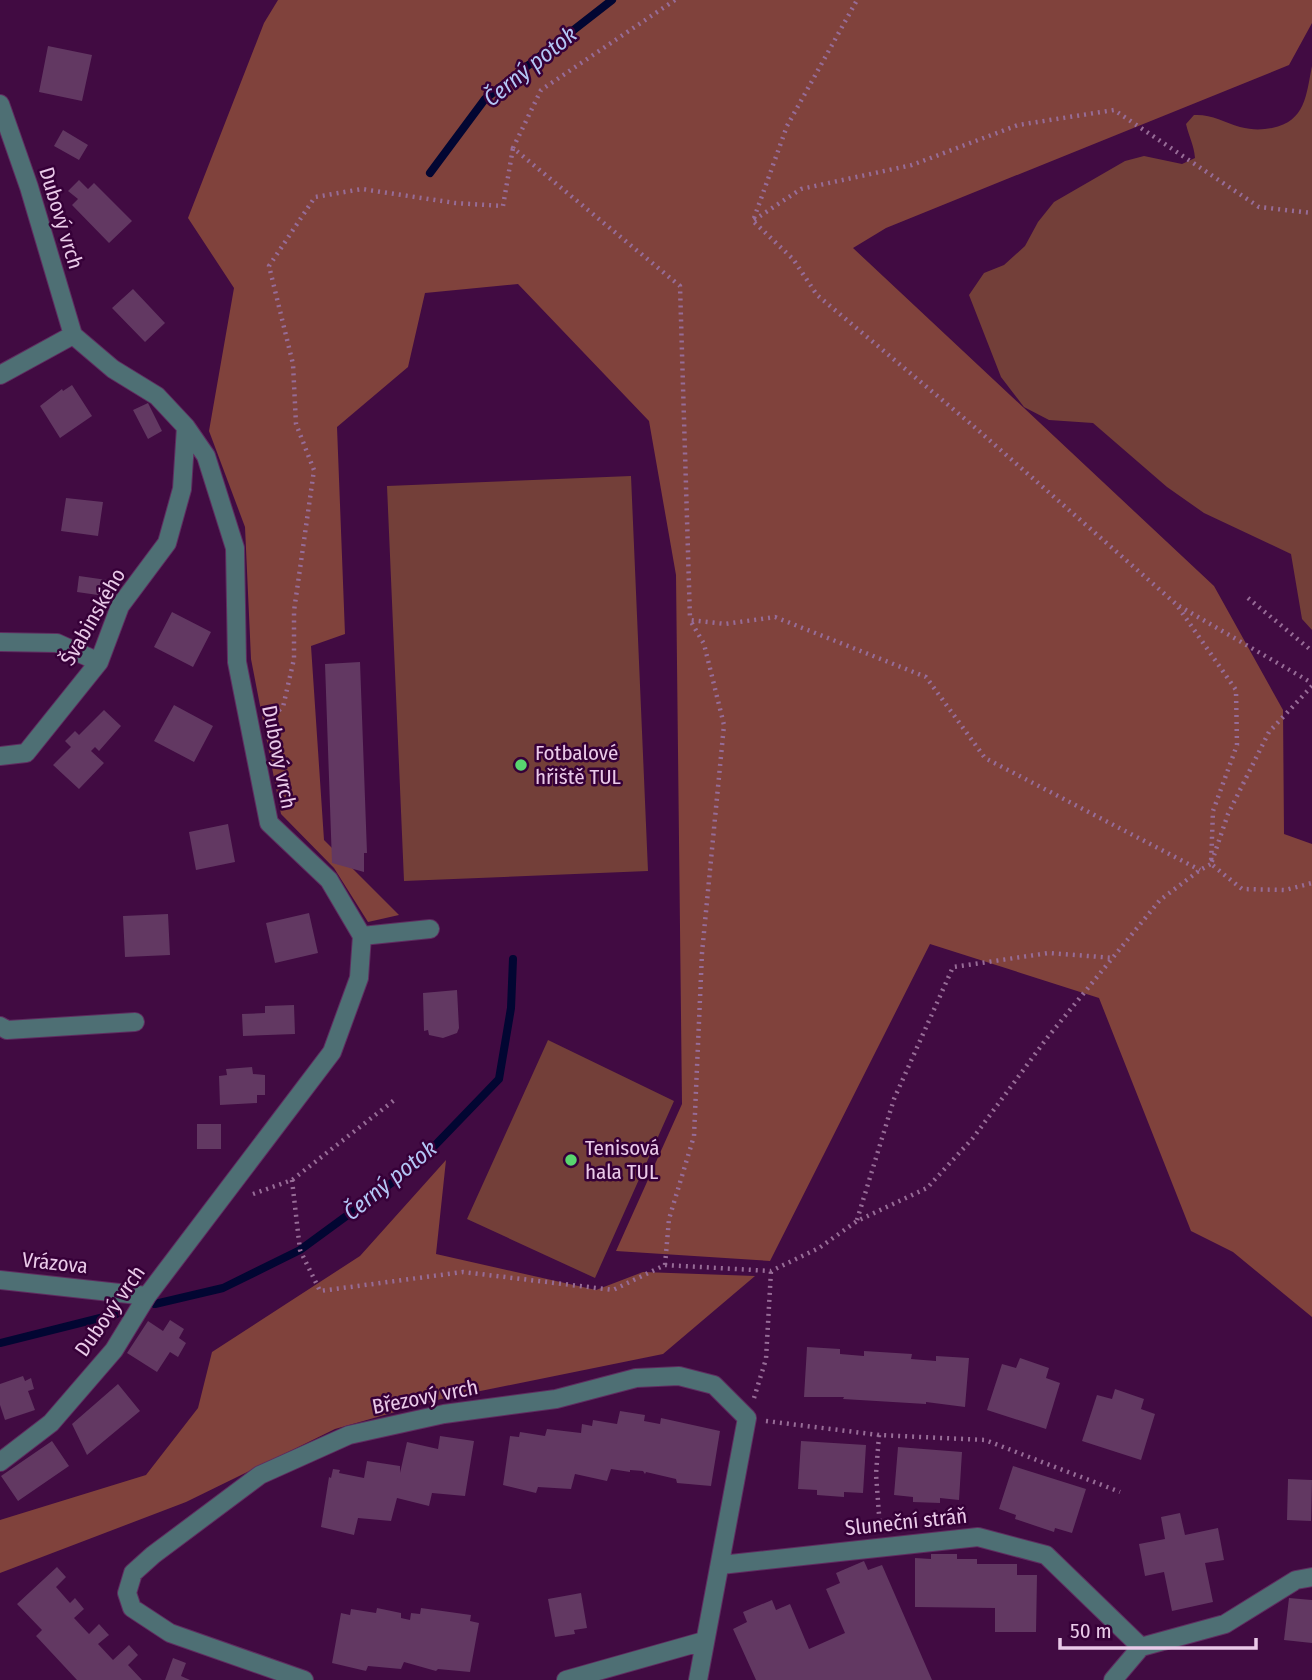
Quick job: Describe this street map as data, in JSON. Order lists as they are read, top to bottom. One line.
{"streets":{"street":["Dubový vrch","Švabinského","Vrázova","Březový vrch","Sluneční stráň"]},"crossings":[["Dubový vrch","Švabinského"],["Dubový vrch","Vrázova"]],"water":["Černý potok"],"places":["Fotbalové hřiště TUL","Tenisová hala TUL"],"scale_bar":"50 m"}
